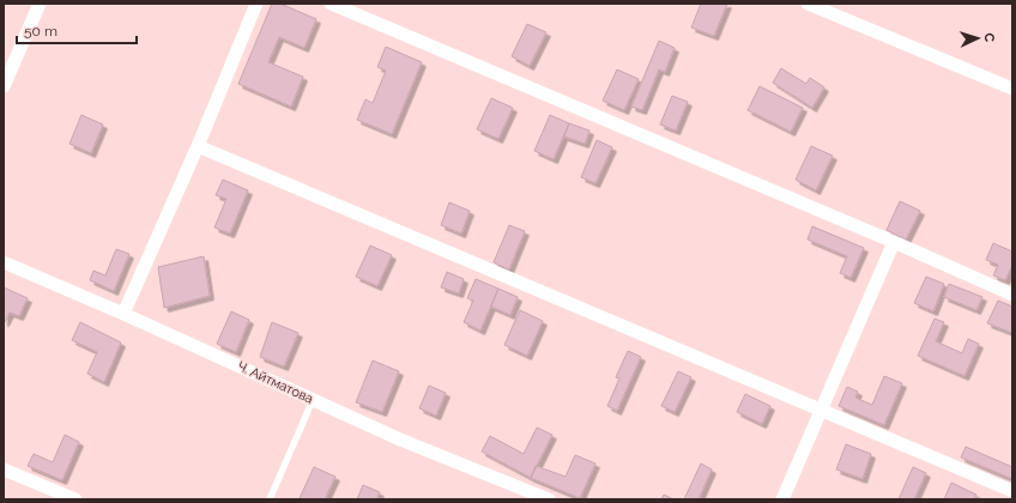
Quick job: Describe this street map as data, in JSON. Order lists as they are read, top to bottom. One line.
{"streets":{"street":["Ч. Айтматова"]},"scale_bar":"50 m","north":"right"}
